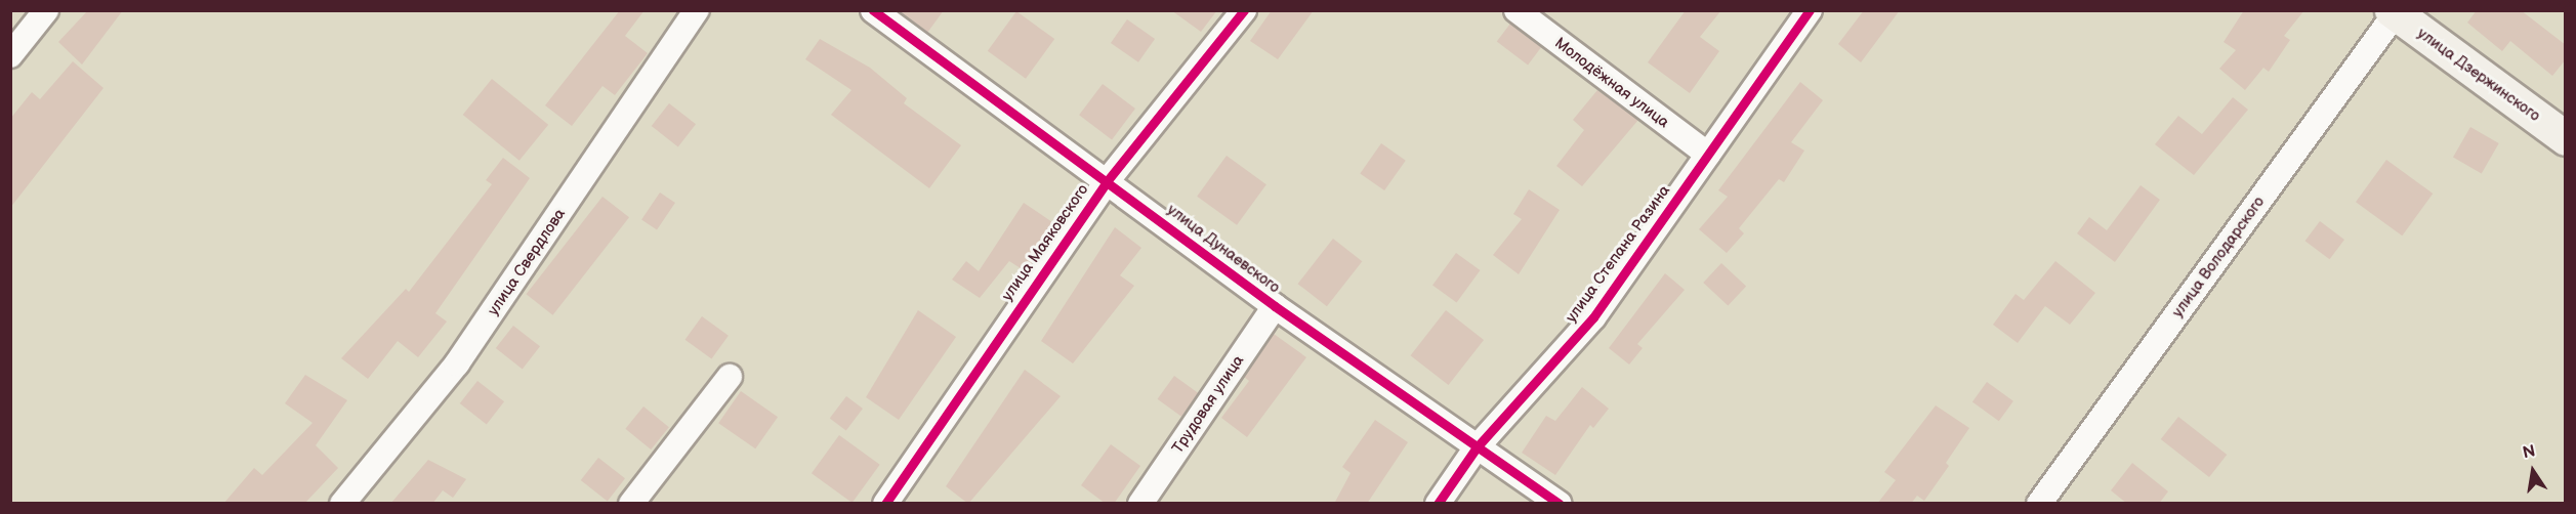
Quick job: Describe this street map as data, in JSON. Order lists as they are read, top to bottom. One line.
{"streets":{"street":["улица Дзержинского","Молодёжная улица","улица Маяковского","улица Дунаевского","улица Степана Разина","улица Володарского","улица Свердлова","Трудовая улица"]},"crossings":[["улица Дзержинского","улица Володарского"],["Молодёжная улица","улица Степана Разина"],["улица Маяковского","улица Дунаевского"],["улица Дунаевского","улица Степана Разина"],["улица Дунаевского","Трудовая улица"]],"north":"top"}
